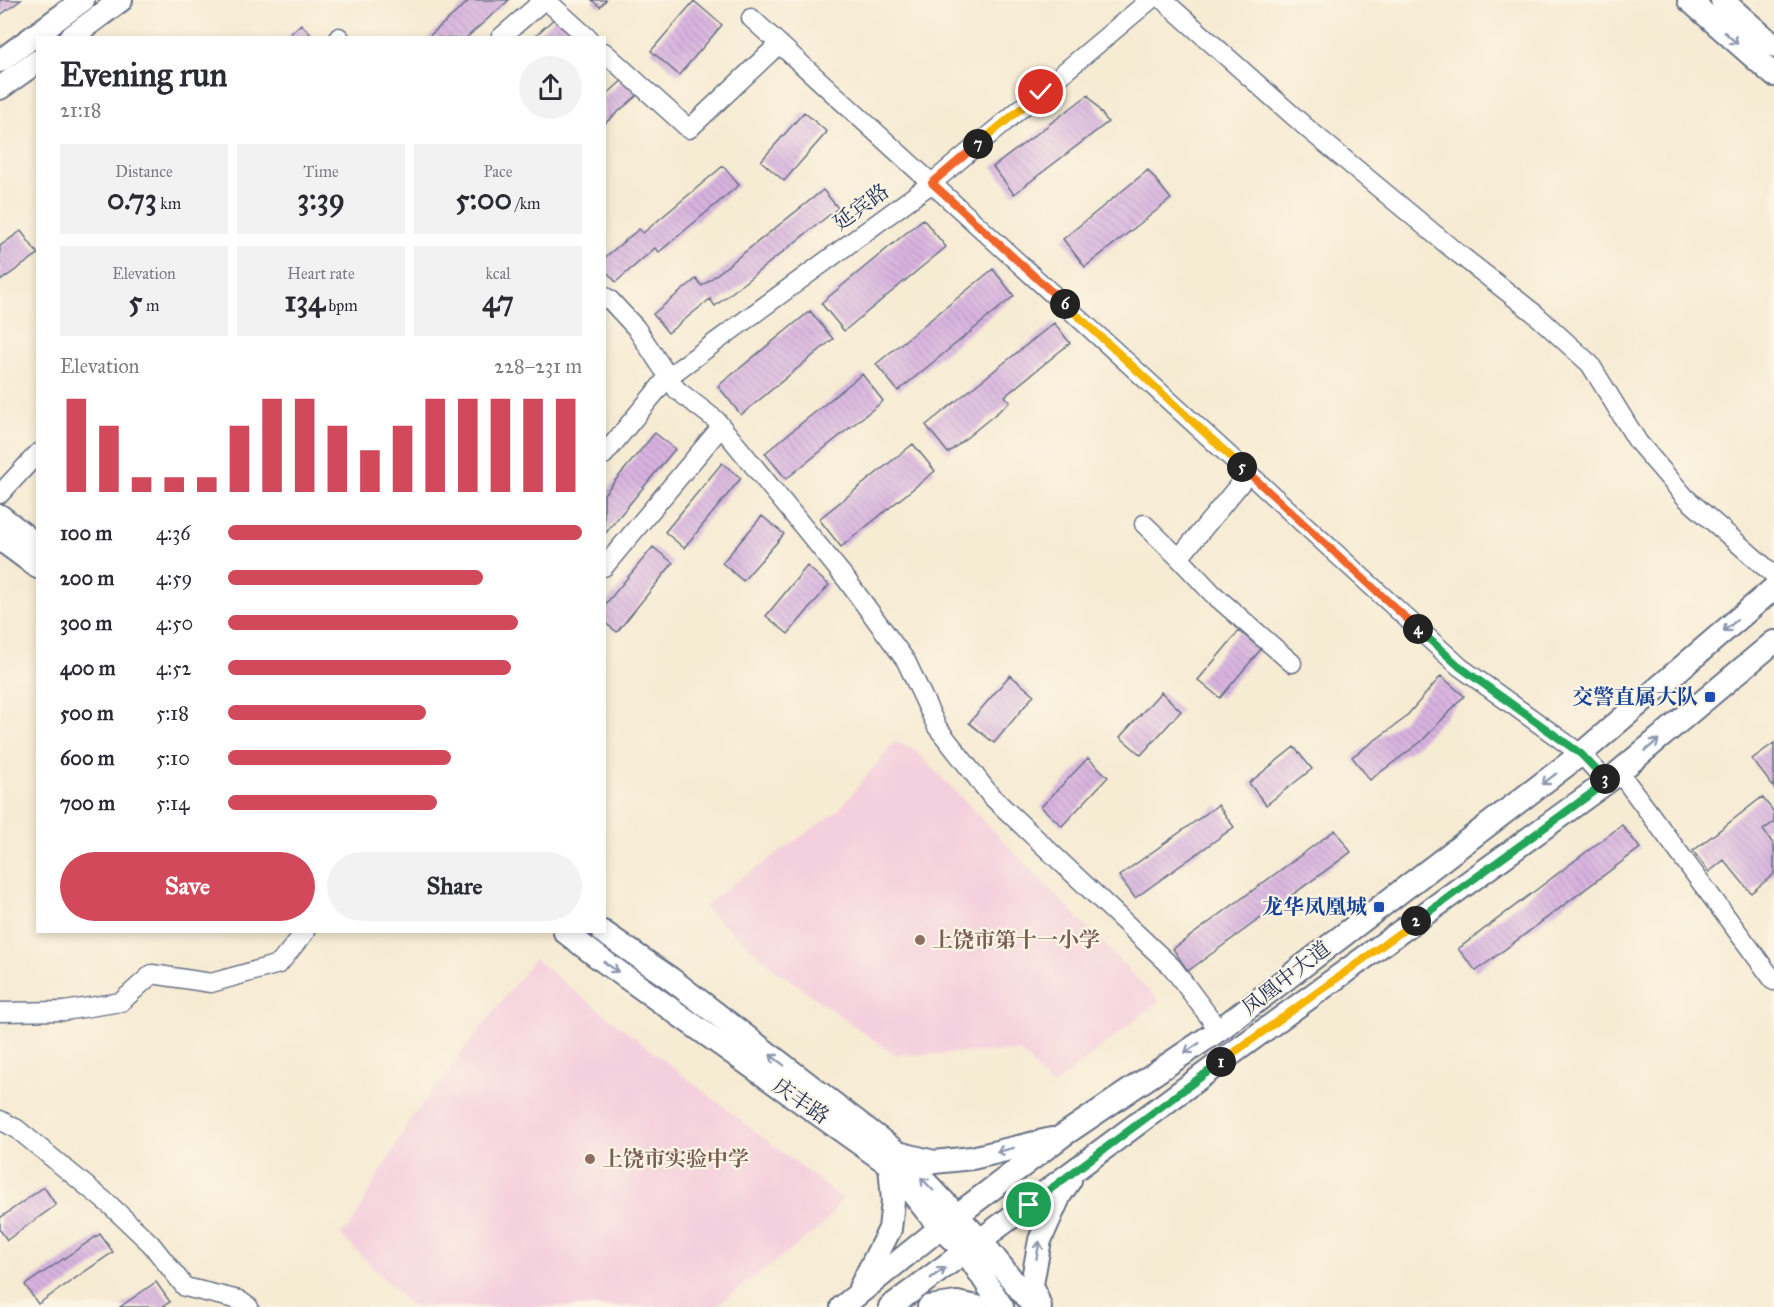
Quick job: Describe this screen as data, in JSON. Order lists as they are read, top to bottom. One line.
{"streets":{"main road":["凤凰中大道","庆丰路"],"street":["延宾路"]},"crossings":[["凤凰中大道","庆丰路"]],"places":{"transit":["交警直属大队","龙华凤凰城"],"other":["上饶市第十一小学","上饶市实验中学"]},"page":{"heading":["Evening run","21:18"],"pins":["7","6","5","4","3","2","1"],"stats":[["Distance","0.73 km"],["Time","3:39"],["Pace","5:00 /km"],["Elevation","5 m"],["Heart rate","134 bpm"],["kcal","47"]],"chart":["Elevation","228–231 m"],"list":[{"name":"100 m","note":"4:36"},{"name":"200 m","note":"4:59"},{"name":"300 m","note":"4:50"},{"name":"400 m","note":"4:52"},{"name":"500 m","note":"5:18"},{"name":"600 m","note":"5:10"},{"name":"700 m","note":"5:14"}],"buttons":["Save","Share"]}}
